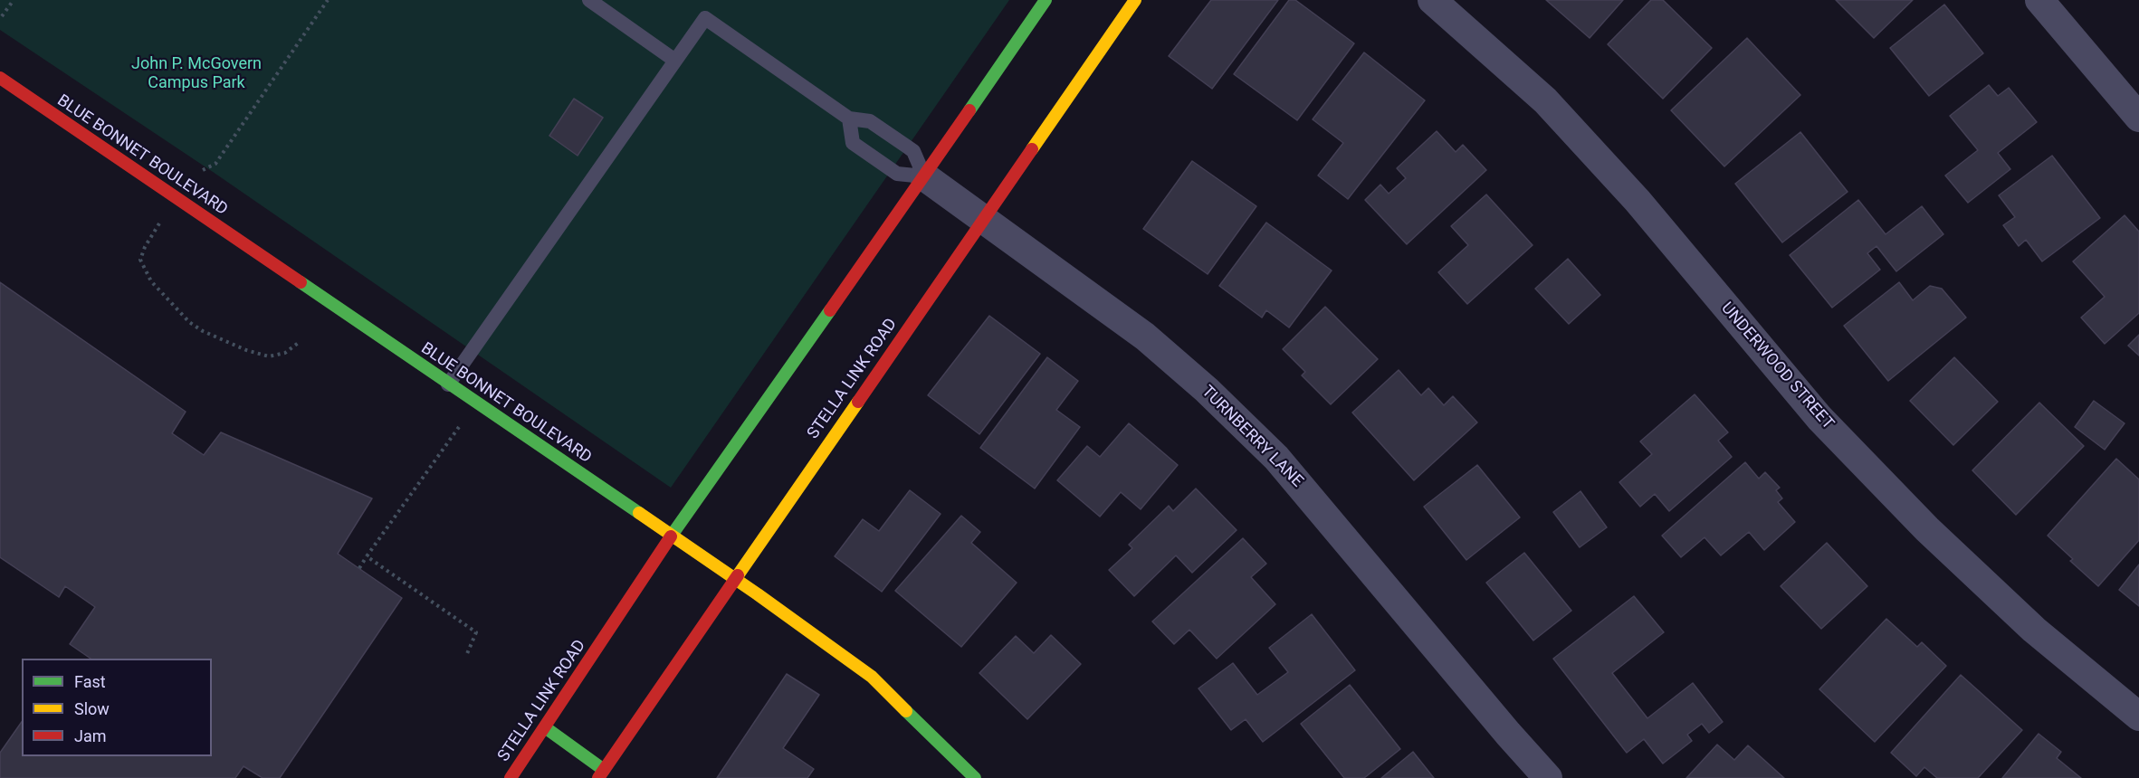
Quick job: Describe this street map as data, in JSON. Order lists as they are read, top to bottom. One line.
{"streets":{"main road":["BLUE BONNET BOULEVARD","STELLA LINK ROAD"],"street":["UNDERWOOD STREET","TURNBERRY LANE"]},"crossings":[["BLUE BONNET BOULEVARD","STELLA LINK ROAD"],["STELLA LINK ROAD","TURNBERRY LANE"]],"parks":["John P. McGovern Campus Park"],"legend":["Fast","Slow","Jam"]}
